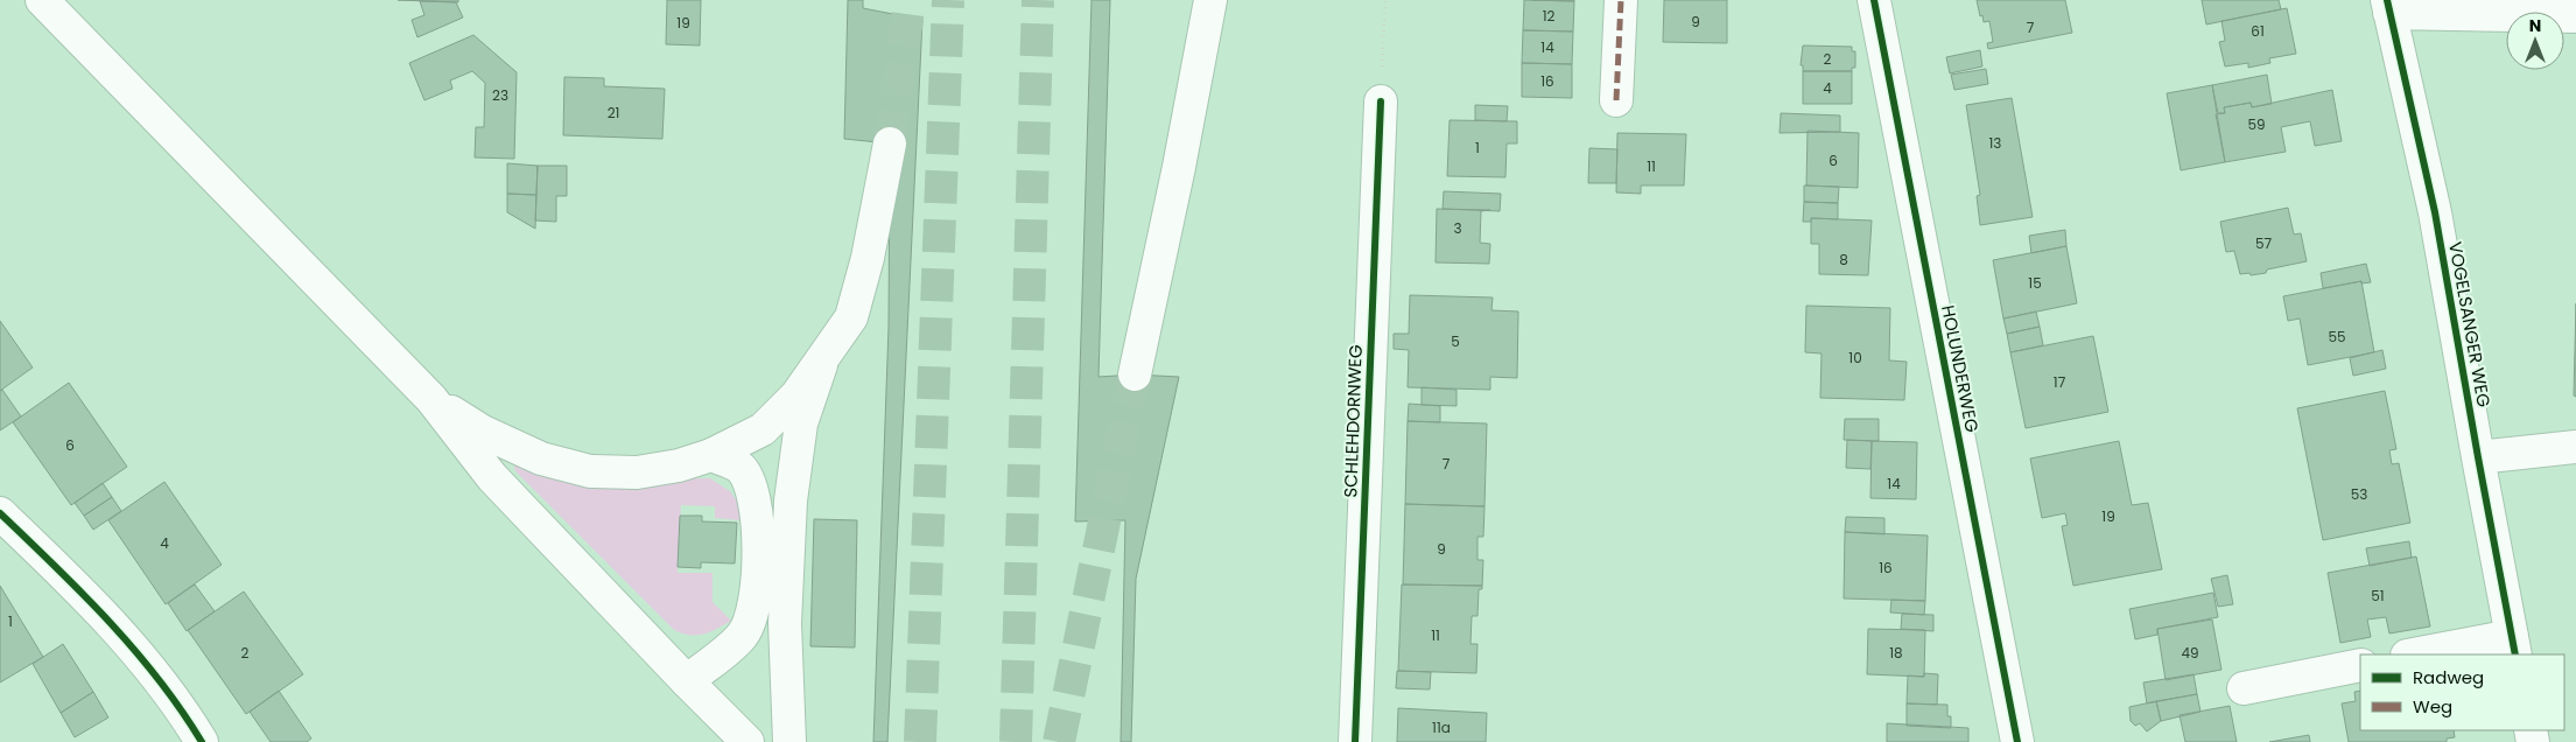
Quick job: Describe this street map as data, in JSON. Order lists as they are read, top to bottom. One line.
{"streets":{"main road":["VOGELSANGER WEG","HOLUNDERWEG","SCHLEHDORNWEG"]},"house_numbers":["12","9","19","7","61","14","2","16","4","23","21","59","13","1","6","11","3","57","8","15","55","5","10","17","6","7","14","53","19","4","9","16","51","1","11","2","18","49","11a"],"legend":["Radweg","Weg"],"north":"top"}
